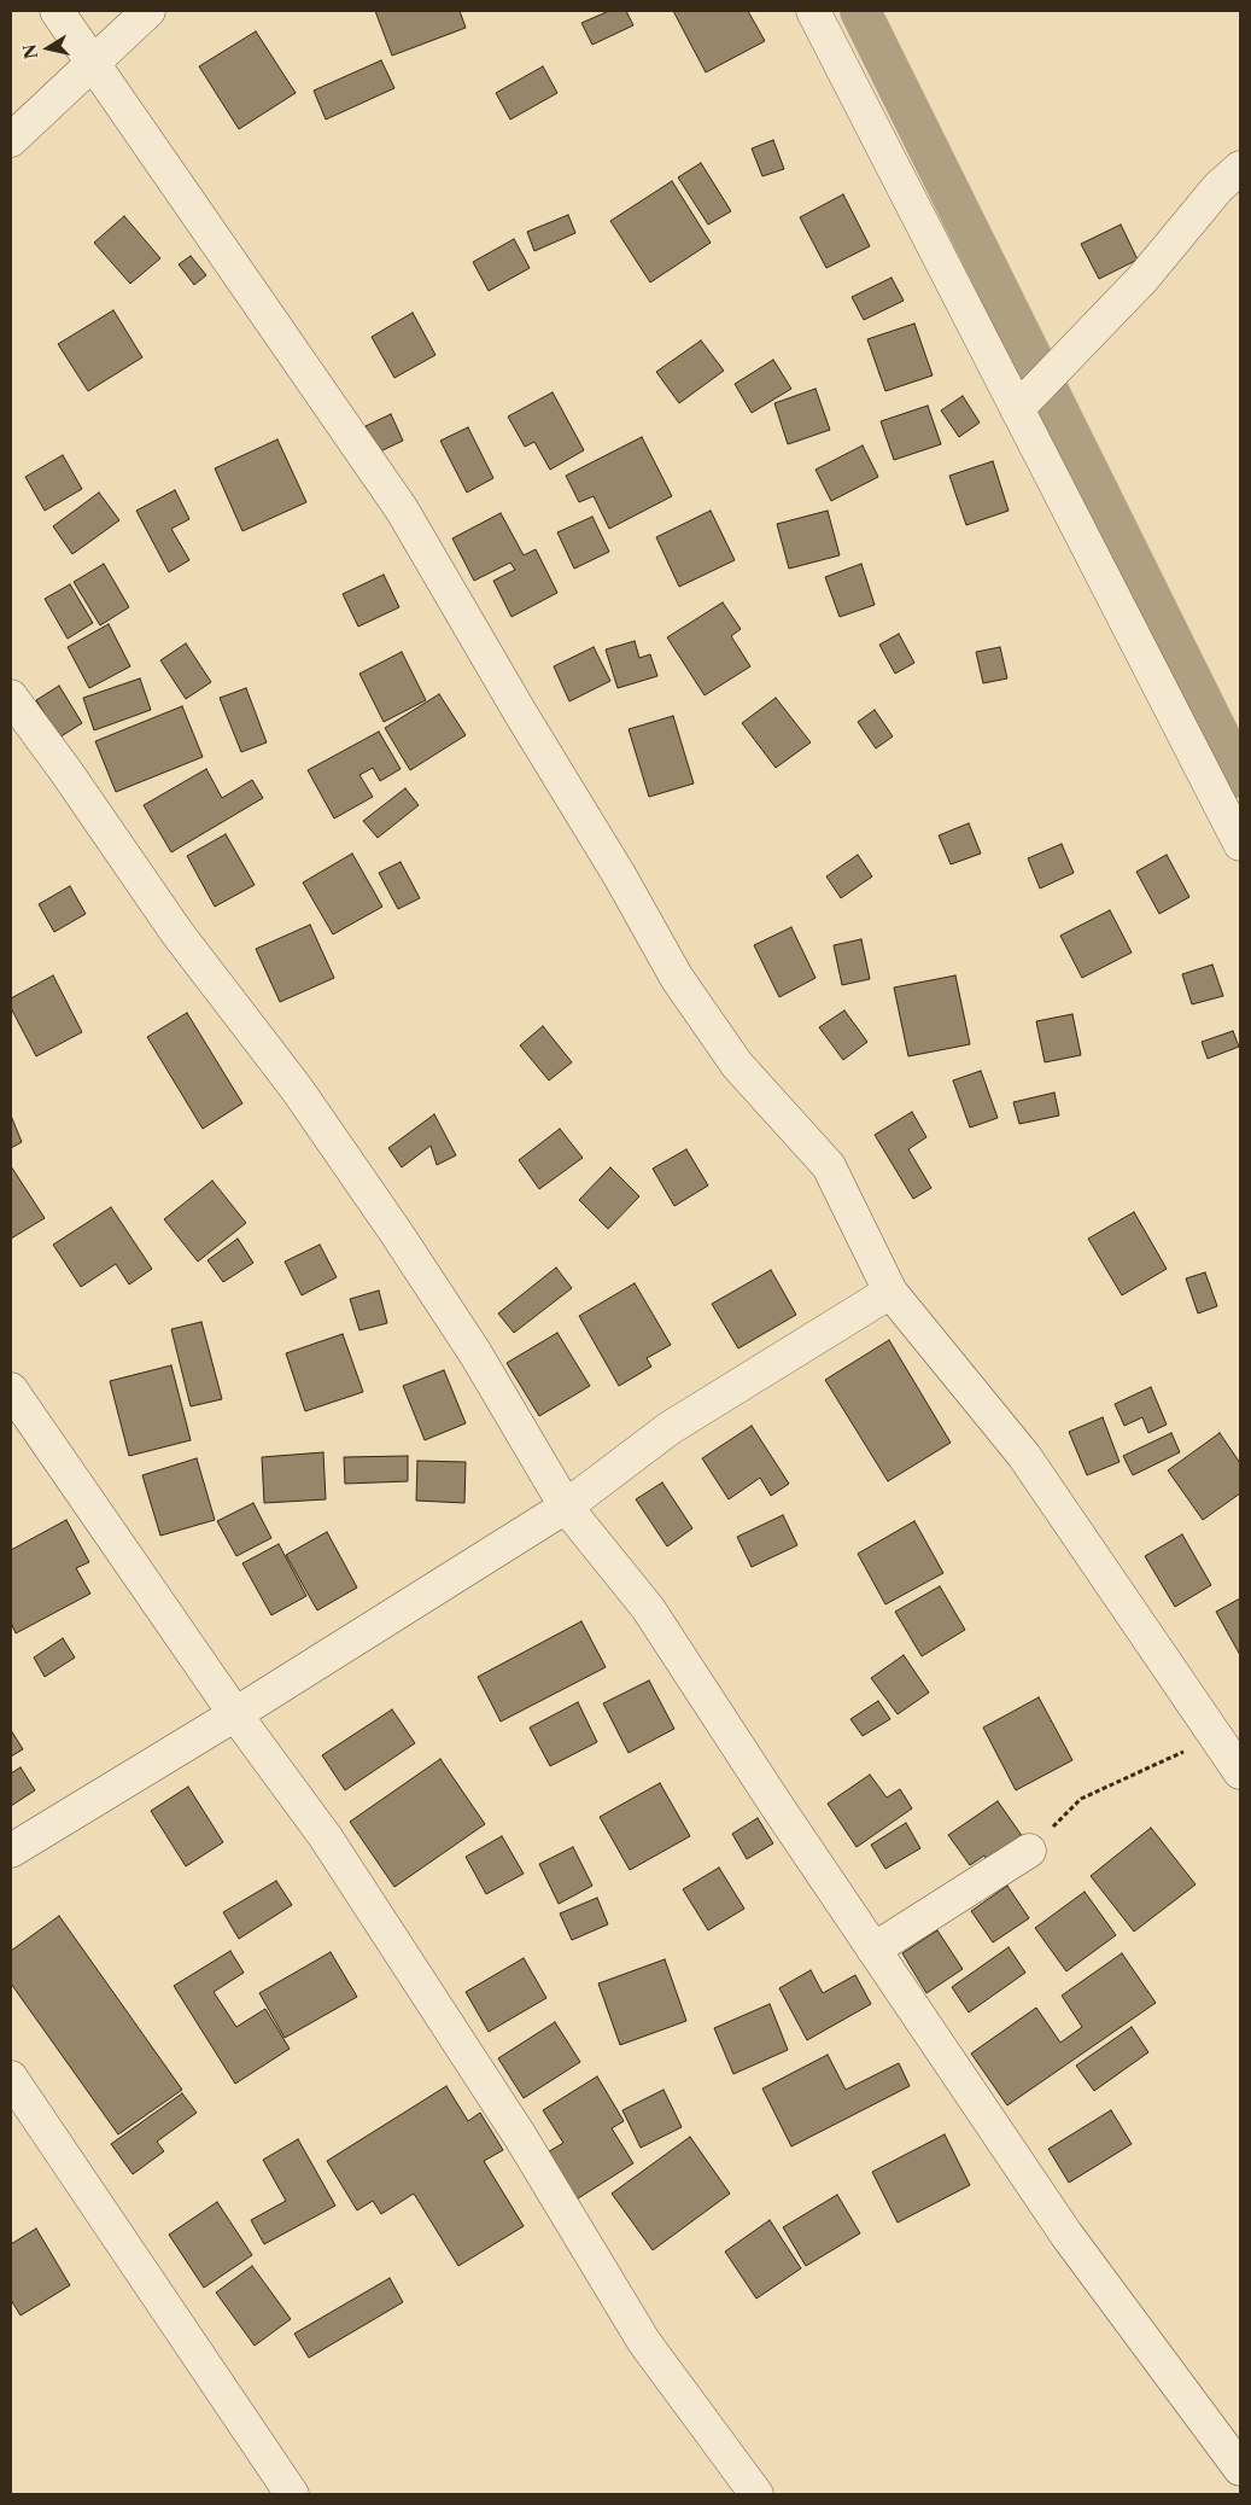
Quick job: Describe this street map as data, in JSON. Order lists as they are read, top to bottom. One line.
{"north":"left"}
